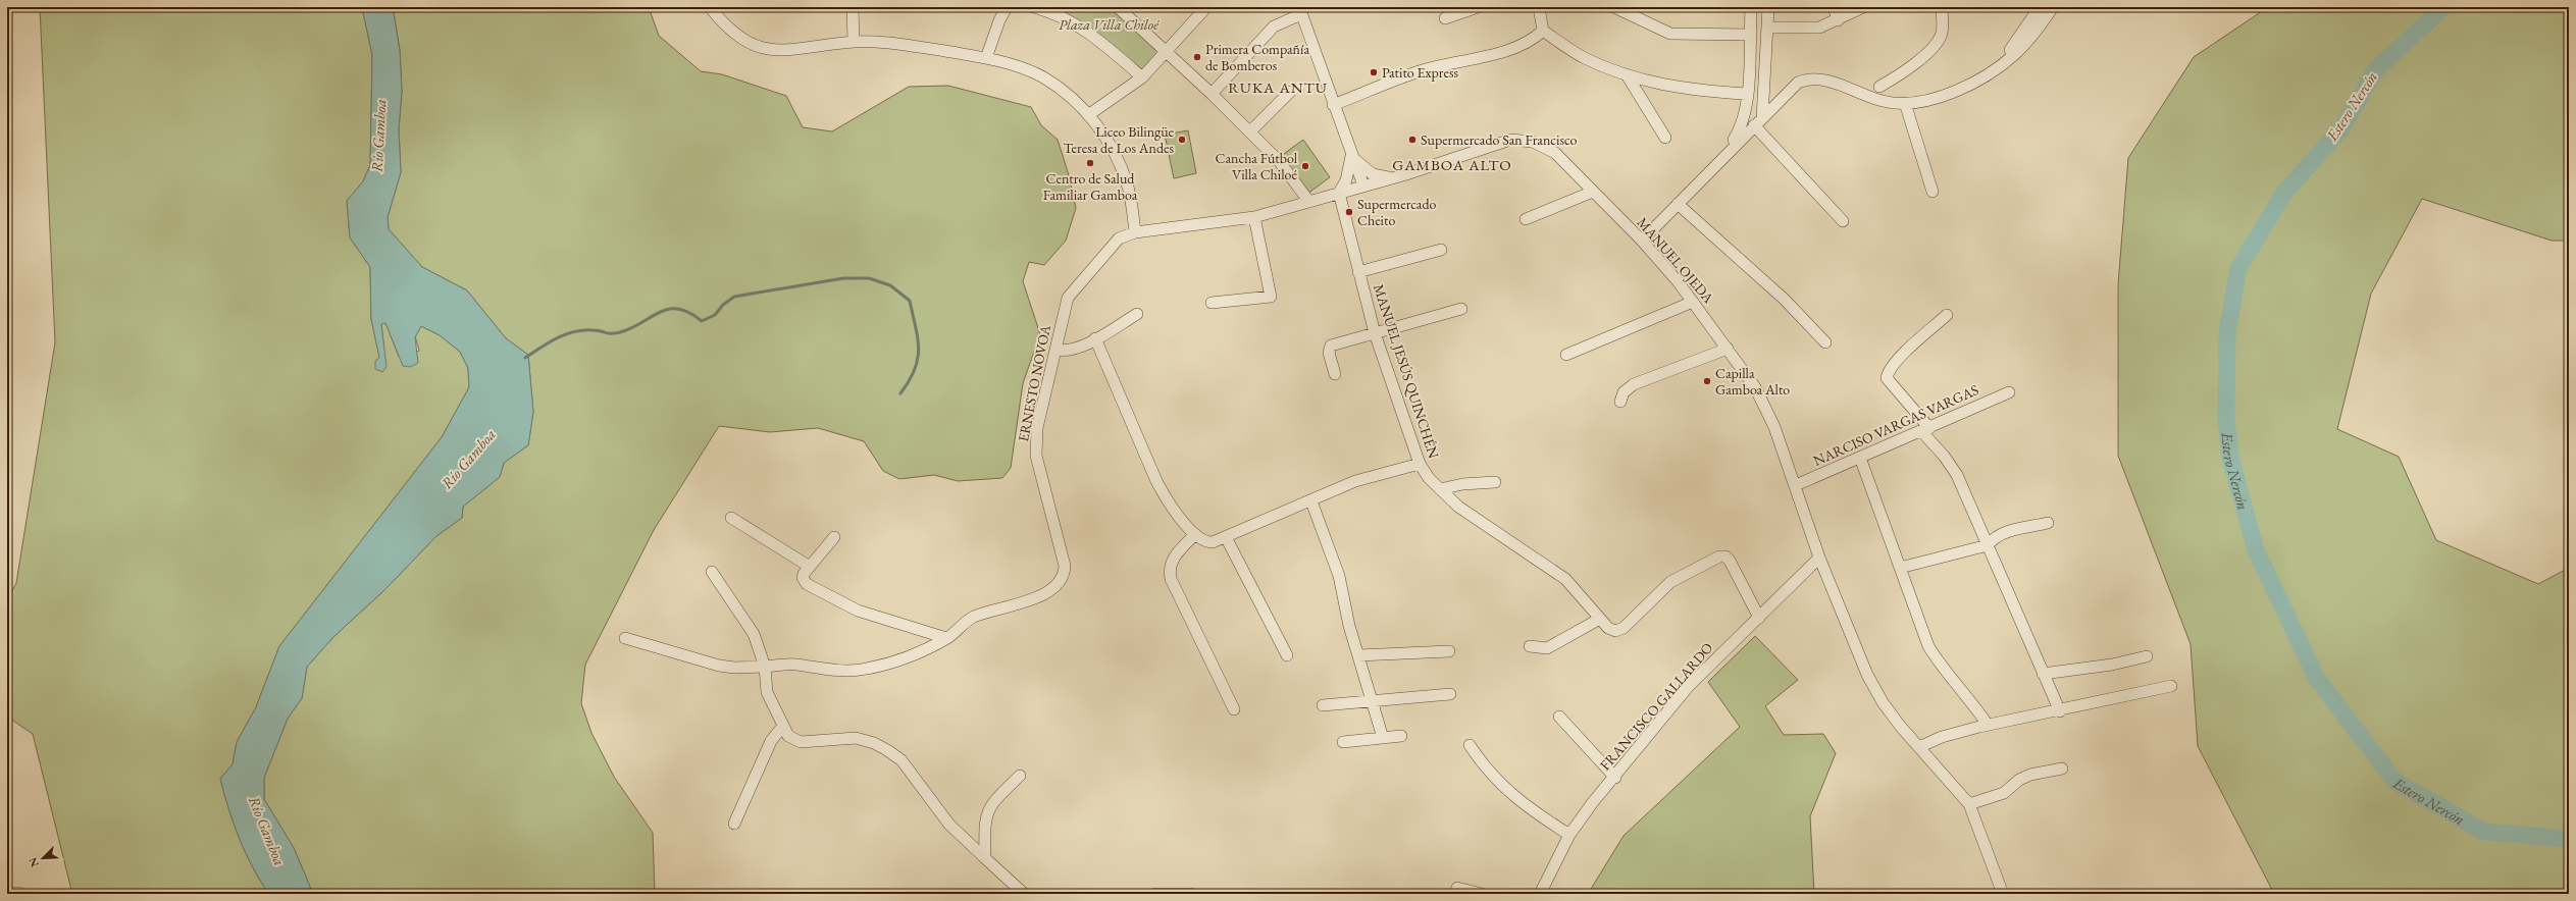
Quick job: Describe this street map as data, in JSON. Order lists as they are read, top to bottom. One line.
{"streets":{"street":["MANUEL OJEDA","MANUEL JESÚS QUINCHÉN","ERNESTO NOVOA","NARCISO VARGAS VARGAS","FRANCISCO GALLARDO"]},"crossings":[["MANUEL OJEDA","ERNESTO NOVOA"],["MANUEL OJEDA","NARCISO VARGAS VARGAS"],["MANUEL OJEDA","FRANCISCO GALLARDO"],["MANUEL JESÚS QUINCHÉN","ERNESTO NOVOA"],["MANUEL JESÚS QUINCHÉN","FRANCISCO GALLARDO"]],"districts":["RUKA ANTU","GAMBOA ALTO"],"water":["Estero Nercón","Río Gamboa"],"parks":["Plaza Villa Chiloé"],"places":["Primera Compañía de Bomberos","Patito Express","Liceo Bilingüe Teresa de Los Andes","Supermercado San Francisco","Centro de Salud Familiar Gamboa","Cancha Fútbol Villa Chiloé","Supermercado Cheito","Capilla Gamboa Alto"],"north":"bottom left"}
